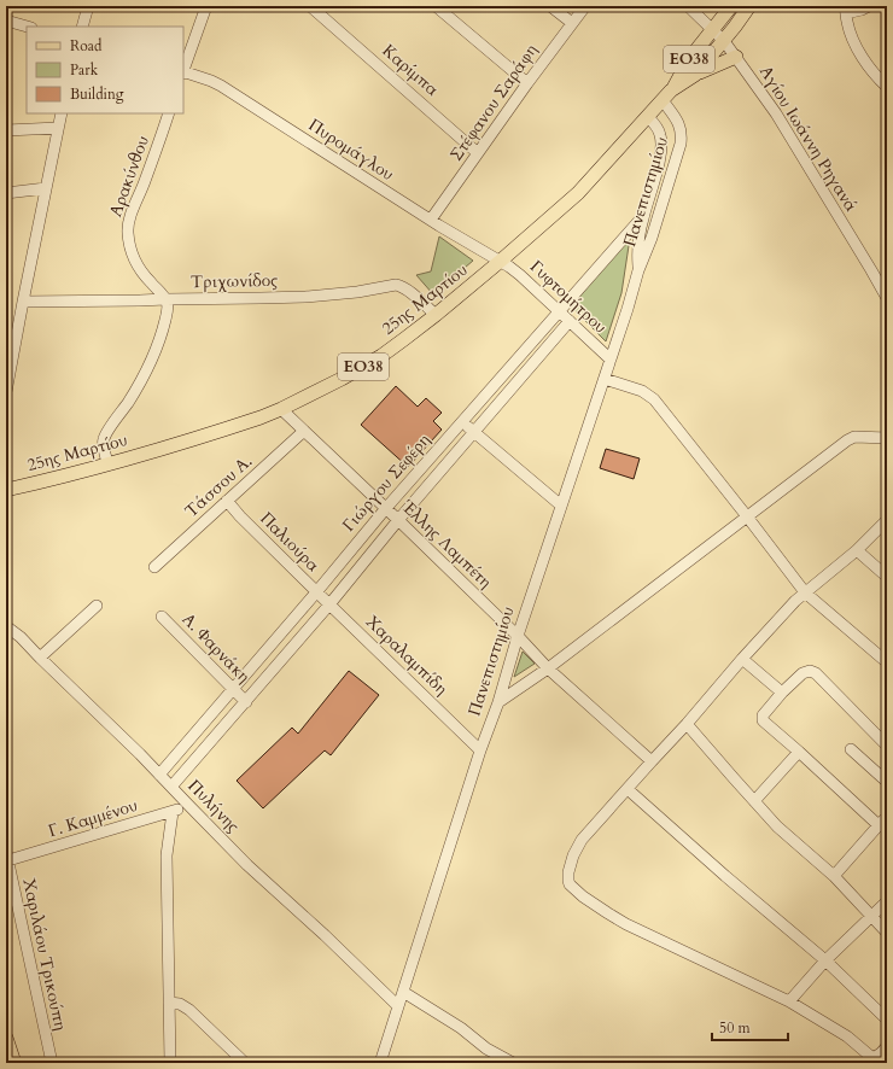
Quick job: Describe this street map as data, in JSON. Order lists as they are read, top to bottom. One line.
{"streets":{"main road":["ΕΟ38","25ης Μαρτίου"],"street":["Καρίμπα","Στέφανου Σαράφη","Αγίου Ιωάννη Ρηγανά","Πυρομάγλου","Αρακύνθου","Πανεπιστημίου","Τριχωνίδος","Γυφτομήτρου","Γιώργου Σεφέρη","Τάσσου Α.","Παλιούρα","Έλλης Λαμπέτη","Α. Φαρνάκη","Χαραλαμπίδη","Πυλήνης","Γ. Καμμένου","Χαριλάου Τρικούπη"]},"crossings":[["ΕΟ38","Αγίου Ιωάννη Ρηγανά"],["ΕΟ38","Πανεπιστημίου"],["ΕΟ38","25ης Μαρτίου"],["Καρίμπα","Στέφανου Σαράφη"],["Στέφανου Σαράφη","Πυρομάγλου"],["Πυρομάγλου","Γυφτομήτρου"],["Πυρομάγλου","25ης Μαρτίου"],["Αρακύνθου","Τριχωνίδος"],["Πανεπιστημίου","Γυφτομήτρου"],["Πανεπιστημίου","25ης Μαρτίου"],["Πανεπιστημίου","Γιώργου Σεφέρη"],["Πανεπιστημίου","Έλλης Λαμπέτη"],["Πανεπιστημίου","Χαραλαμπίδη"],["Πανεπιστημίου","Πυλήνης"],["Τριχωνίδος","25ης Μαρτίου"],["Γυφτομήτρου","25ης Μαρτίου"],["Γυφτομήτρου","Γιώργου Σεφέρη"],["25ης Μαρτίου","Έλλης Λαμπέτη"],["Γιώργου Σεφέρη","Παλιούρα"],["Γιώργου Σεφέρη","Έλλης Λαμπέτη"],["Γιώργου Σεφέρη","Α. Φαρνάκη"],["Γιώργου Σεφέρη","Χαραλαμπίδη"],["Γιώργου Σεφέρη","Πυλήνης"],["Τάσσου Α.","Παλιούρα"],["Τάσσου Α.","Έλλης Λαμπέτη"],["Παλιούρα","Χαραλαμπίδη"],["Πυλήνης","Γ. Καμμένου"],["Γ. Καμμένου","Χαριλάου Τρικούπη"]],"legend":["Road","Park","Building"],"scale_bar":"50 m"}
